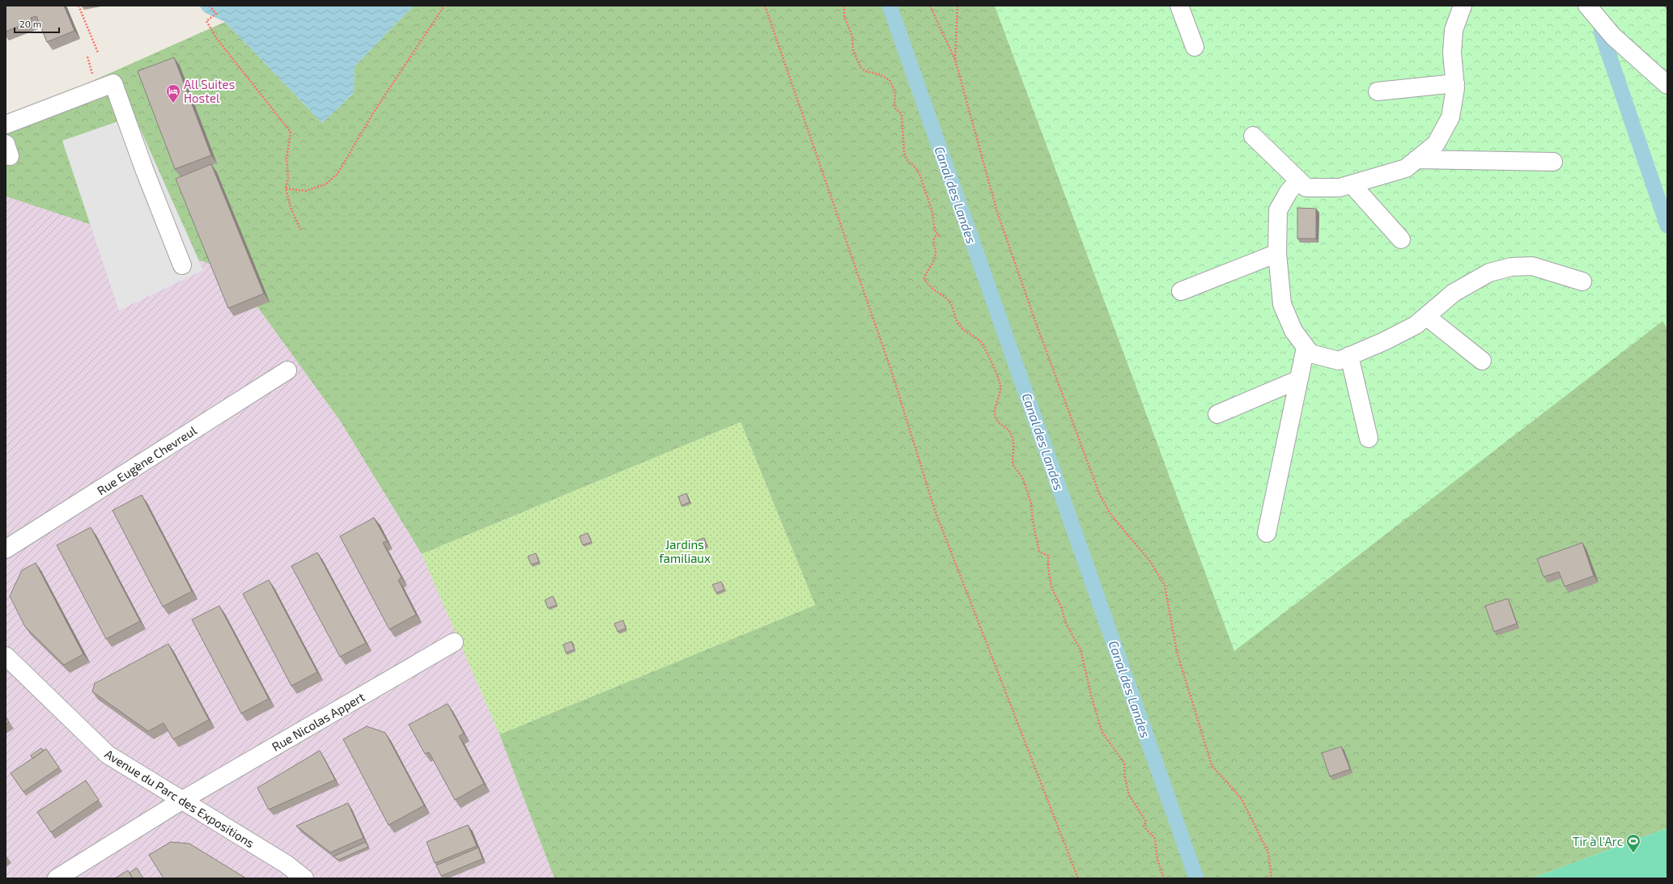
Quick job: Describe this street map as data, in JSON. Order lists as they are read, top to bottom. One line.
{"streets":{"street":["Rue Eugène Chevreul","Rue Nicolas Appert","Avenue du Parc des Expositions"]},"crossings":[["Rue Nicolas Appert","Avenue du Parc des Expositions"]],"water":["Canal des Landes"],"parks":["Jardins familiaux"],"places":{"hotel":["All Suites Hostel"],"sports":["Tir à l'Arc"]},"scale_bar":"20 m"}
